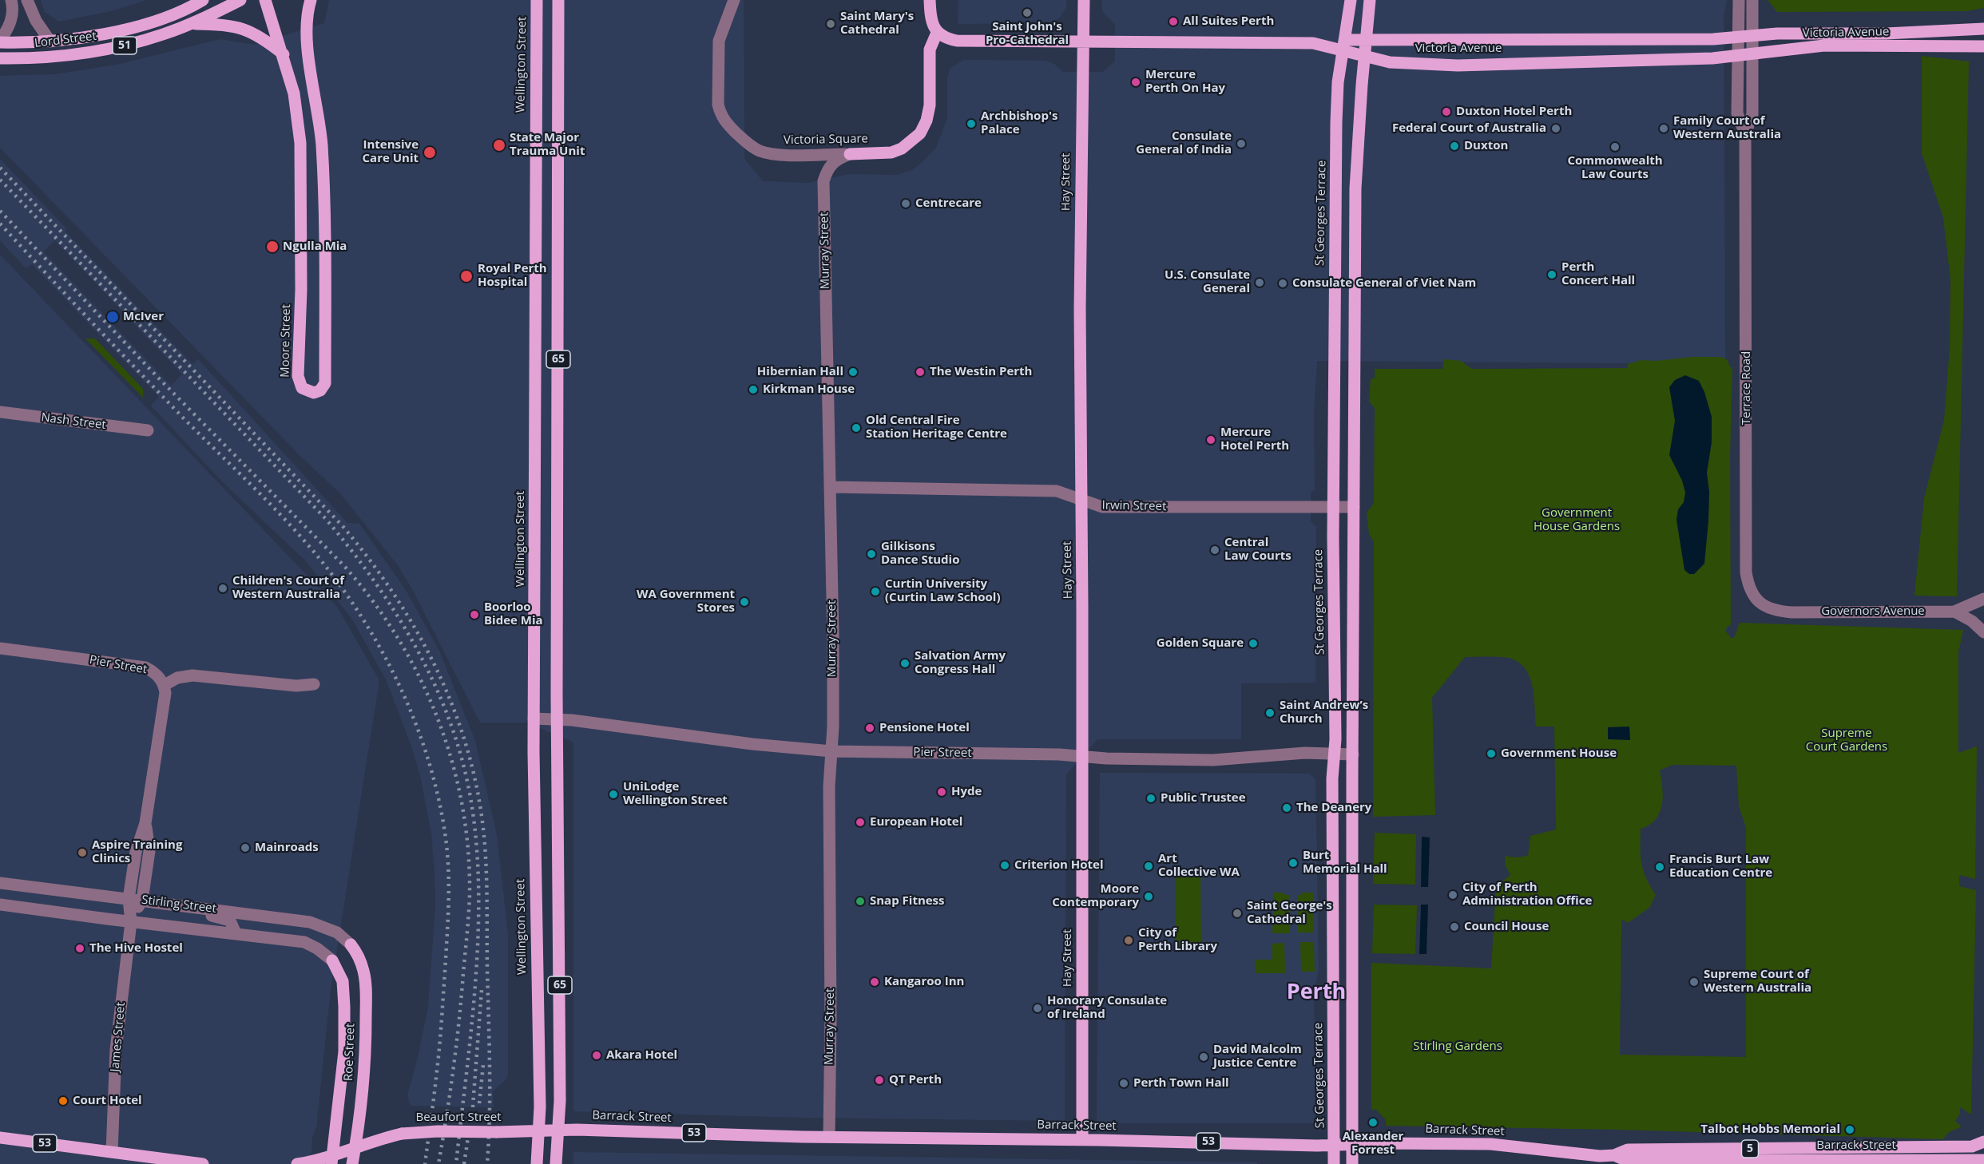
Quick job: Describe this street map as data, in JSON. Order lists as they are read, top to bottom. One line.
{"streets":{"main road":["Victoria Avenue","Lord Street","51","Wellington Street","Victoria Square","Hay Street","St Georges Terrace","Moore Street","65","Roe Street","Barrack Street","Beaufort Street","53","5"],"street":["Murray Street","Terrace Road","Nash Street","Irwin Street","Governors Avenue","Pier Street","Stirling Street","James Street"]},"crossings":[["Victoria Avenue","Victoria Square"],["Victoria Avenue","Hay Street"],["Victoria Avenue","St Georges Terrace"],["Victoria Avenue","Terrace Road"],["Wellington Street","Pier Street"],["Wellington Street","Barrack Street"],["Wellington Street","Beaufort Street"],["Victoria Square","Murray Street"],["Hay Street","Irwin Street"],["Hay Street","Pier Street"],["Hay Street","Barrack Street"],["St Georges Terrace","Irwin Street"],["St Georges Terrace","Pier Street"],["St Georges Terrace","Barrack Street"],["Murray Street","Irwin Street"],["Murray Street","Pier Street"],["Murray Street","Barrack Street"],["65","Pier Street"],["65","Barrack Street"],["Terrace Road","Governors Avenue"],["Pier Street","James Street"],["Stirling Street","James Street"],["Stirling Street","Roe Street"],["James Street","53"],["Roe Street","Beaufort Street"],["Barrack Street","Beaufort Street"]],"districts":["Perth"],"parks":["Government House Gardens","Supreme Court Gardens","Stirling Gardens"],"places":["Saint John's Pro-Cathedral","All Suites Perth","Saint Mary's Cathedral","Mercure Perth On Hay","Duxton Hotel Perth","Archbishop's Palace","Federal Court of Australia","Family Court of Western Australia","Consulate General of India","State Major Trauma Unit","Duxton","Commonwealth Law Courts","Intensive Care Unit","Centrecare","Ngulla Mia","Perth Concert Hall","Royal Perth Hospital","U.S. Consulate General","Consulate General of Viet Nam","McIver","Hibernian Hall","The Westin Perth","Kirkman House","Old Central Fire Station Heritage Centre","Mercure Hotel Perth","Central Law Courts","Gilkisons Dance Studio","Children's Court of Western Australia","Curtin University (Curtin Law School)","WA Government Stores","Boorloo Bidee Mia","Golden Square","Salvation Army Congress Hall","Saint Andrew’s Church","Pensione Hotel","Government House","Hyde","UniLodge Wellington Street","Public Trustee","The Deanery","European Hotel","Mainroads","Aspire Training Clinics","Burt Memorial Hall","Criterion Hotel","Art Collective WA","Francis Burt Law Education Centre","City of Perth Administration Office","Moore Contemporary","Snap Fitness","Saint George's Cathedral","Council House","City of Perth Library","The Hive Hostel","Kangaroo Inn","Supreme Court of Western Australia","Honorary Consulate of Ireland","Akara Hotel","David Malcolm Justice Centre","QT Perth","Perth Town Hall","Court Hotel","Alexander Forrest","Talbot Hobbs Memorial"]}
